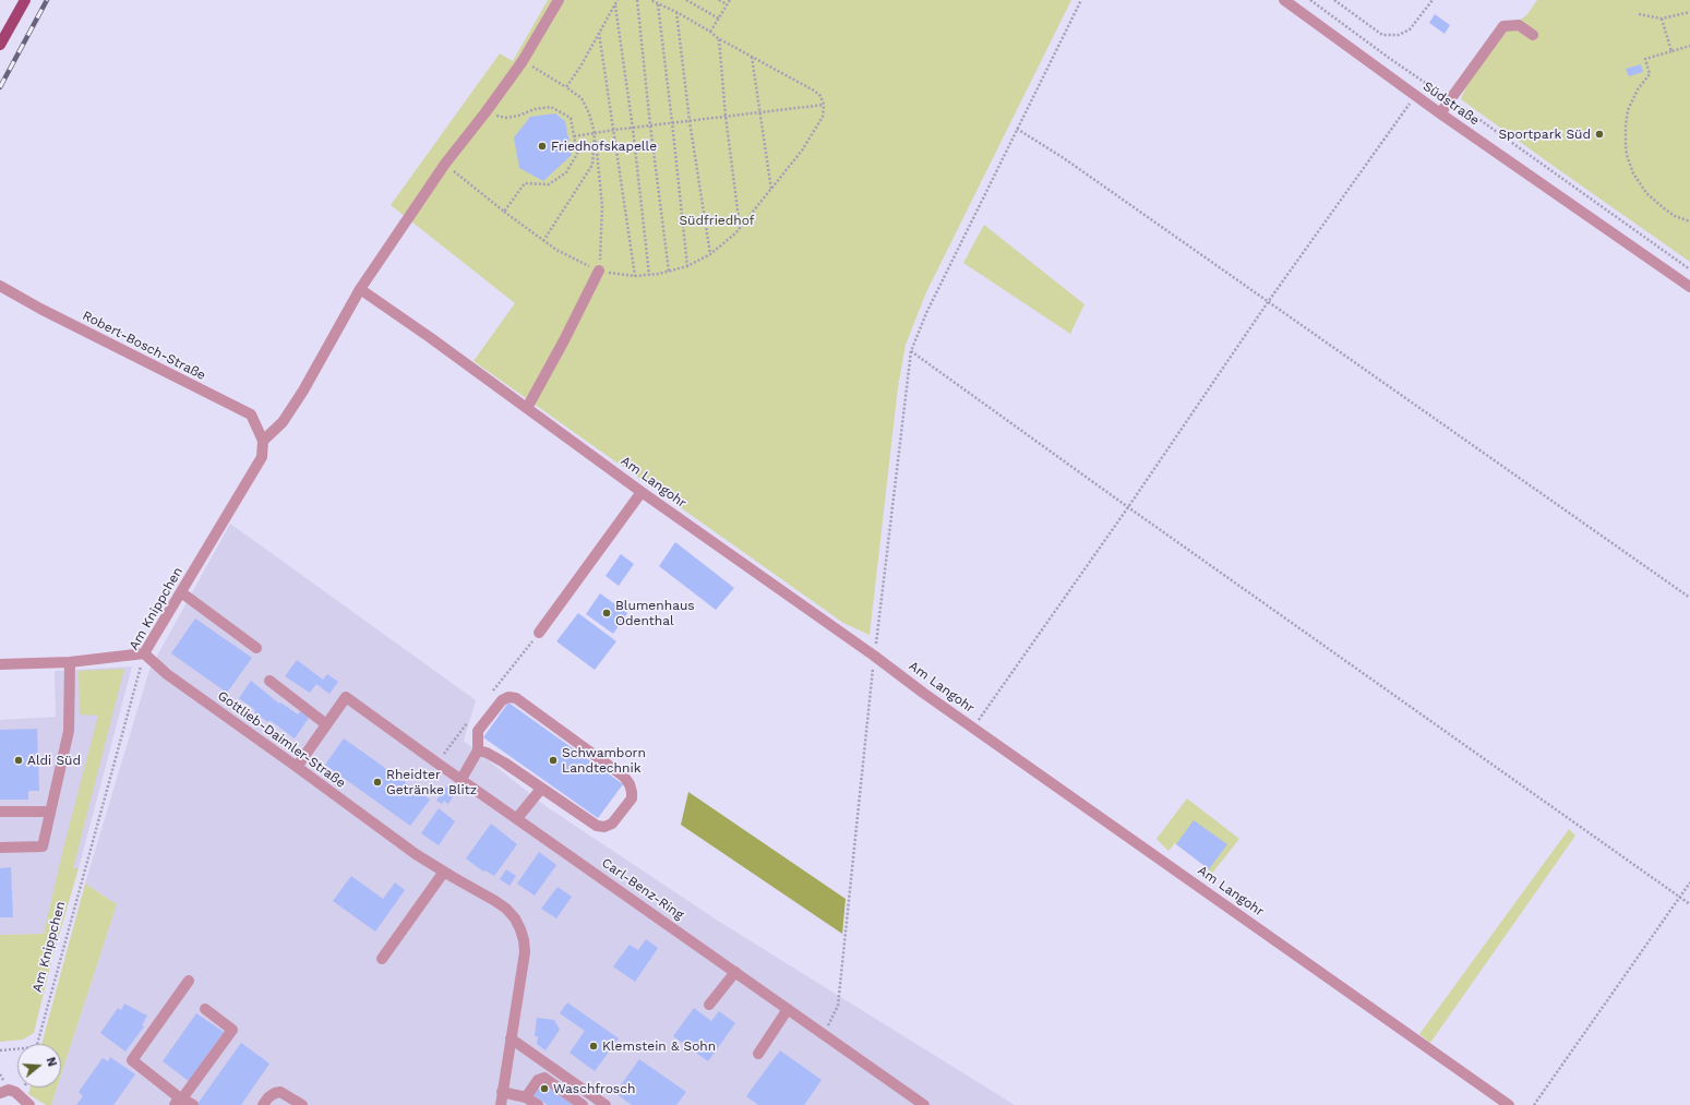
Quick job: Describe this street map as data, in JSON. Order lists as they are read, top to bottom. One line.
{"streets":{"street":["Südstraße","Robert-Bosch-Straße","Am Langohr","Am Knippchen","Gottlieb-Daimler-Straße","Carl-Benz-Ring"]},"crossings":[["Robert-Bosch-Straße","Am Knippchen"],["Am Knippchen","Gottlieb-Daimler-Straße"]],"parks":["Südfriedhof"],"places":["Sportpark Süd","Friedhofskapelle","Blumenhaus Odenthal","Aldi Süd","Schwamborn Landtechnik","Rheidter Getränke Blitz","Klemstein & Sohn","Waschfrosch"],"north":"right"}
